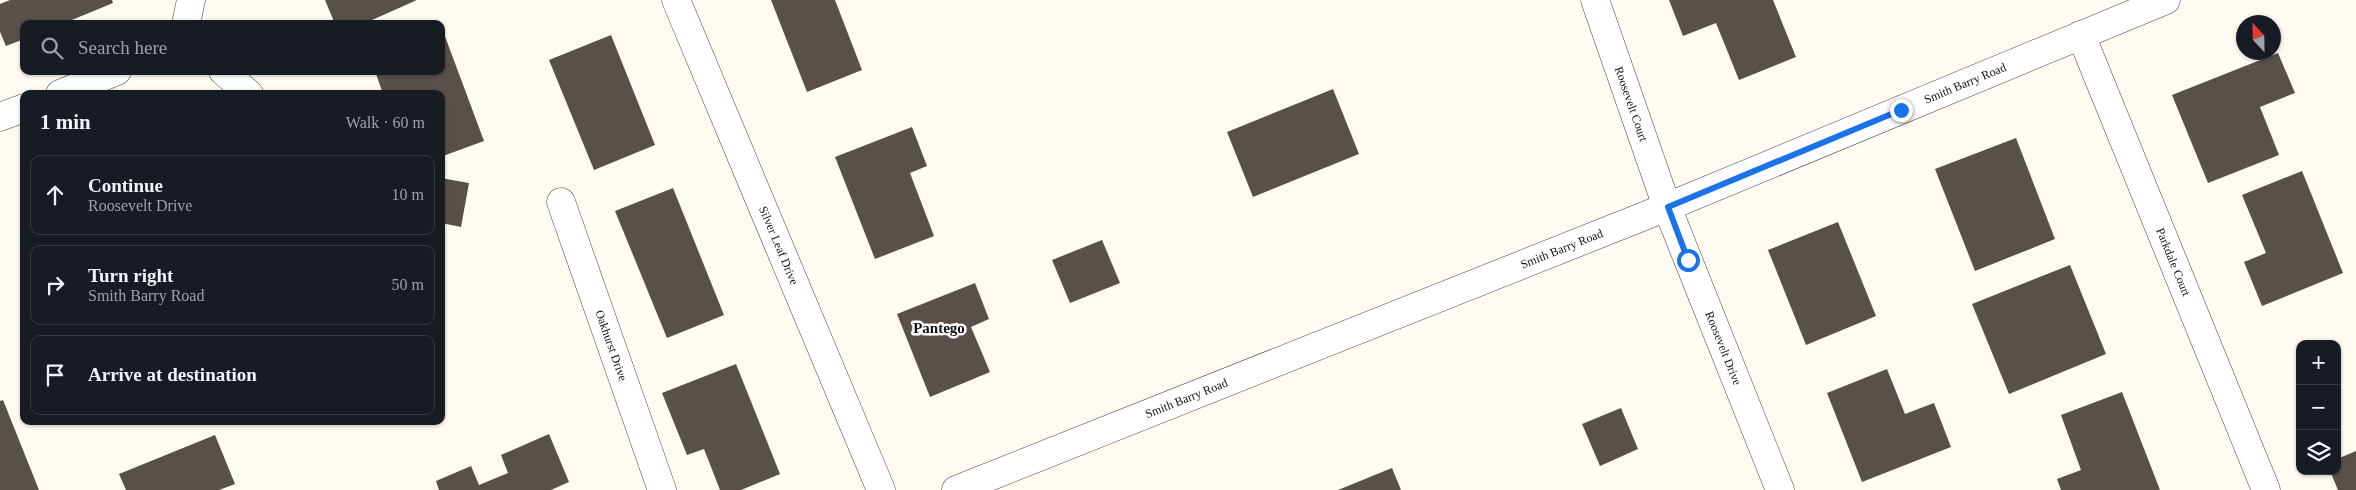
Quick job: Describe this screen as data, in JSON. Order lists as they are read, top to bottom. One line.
{"streets":{"street":["Smith Barry Road","Roosevelt Court","Silver Leaf Drive","Parkdale Court","Oakhurst Drive","Roosevelt Drive"]},"crossings":[["Smith Barry Road","Roosevelt Court"],["Smith Barry Road","Parkdale Court"],["Smith Barry Road","Roosevelt Drive"],["Roosevelt Court","Roosevelt Drive"]],"districts":["Pantego"],"north":"top","page":{"search":"Search here","heading":["1 min","Walk · 60 m"],"list":[["Continue","Roosevelt Drive","10 m"],["Turn right","Smith Barry Road","50 m"],"Arrive at destination"],"map_buttons":["+","−"]}}
